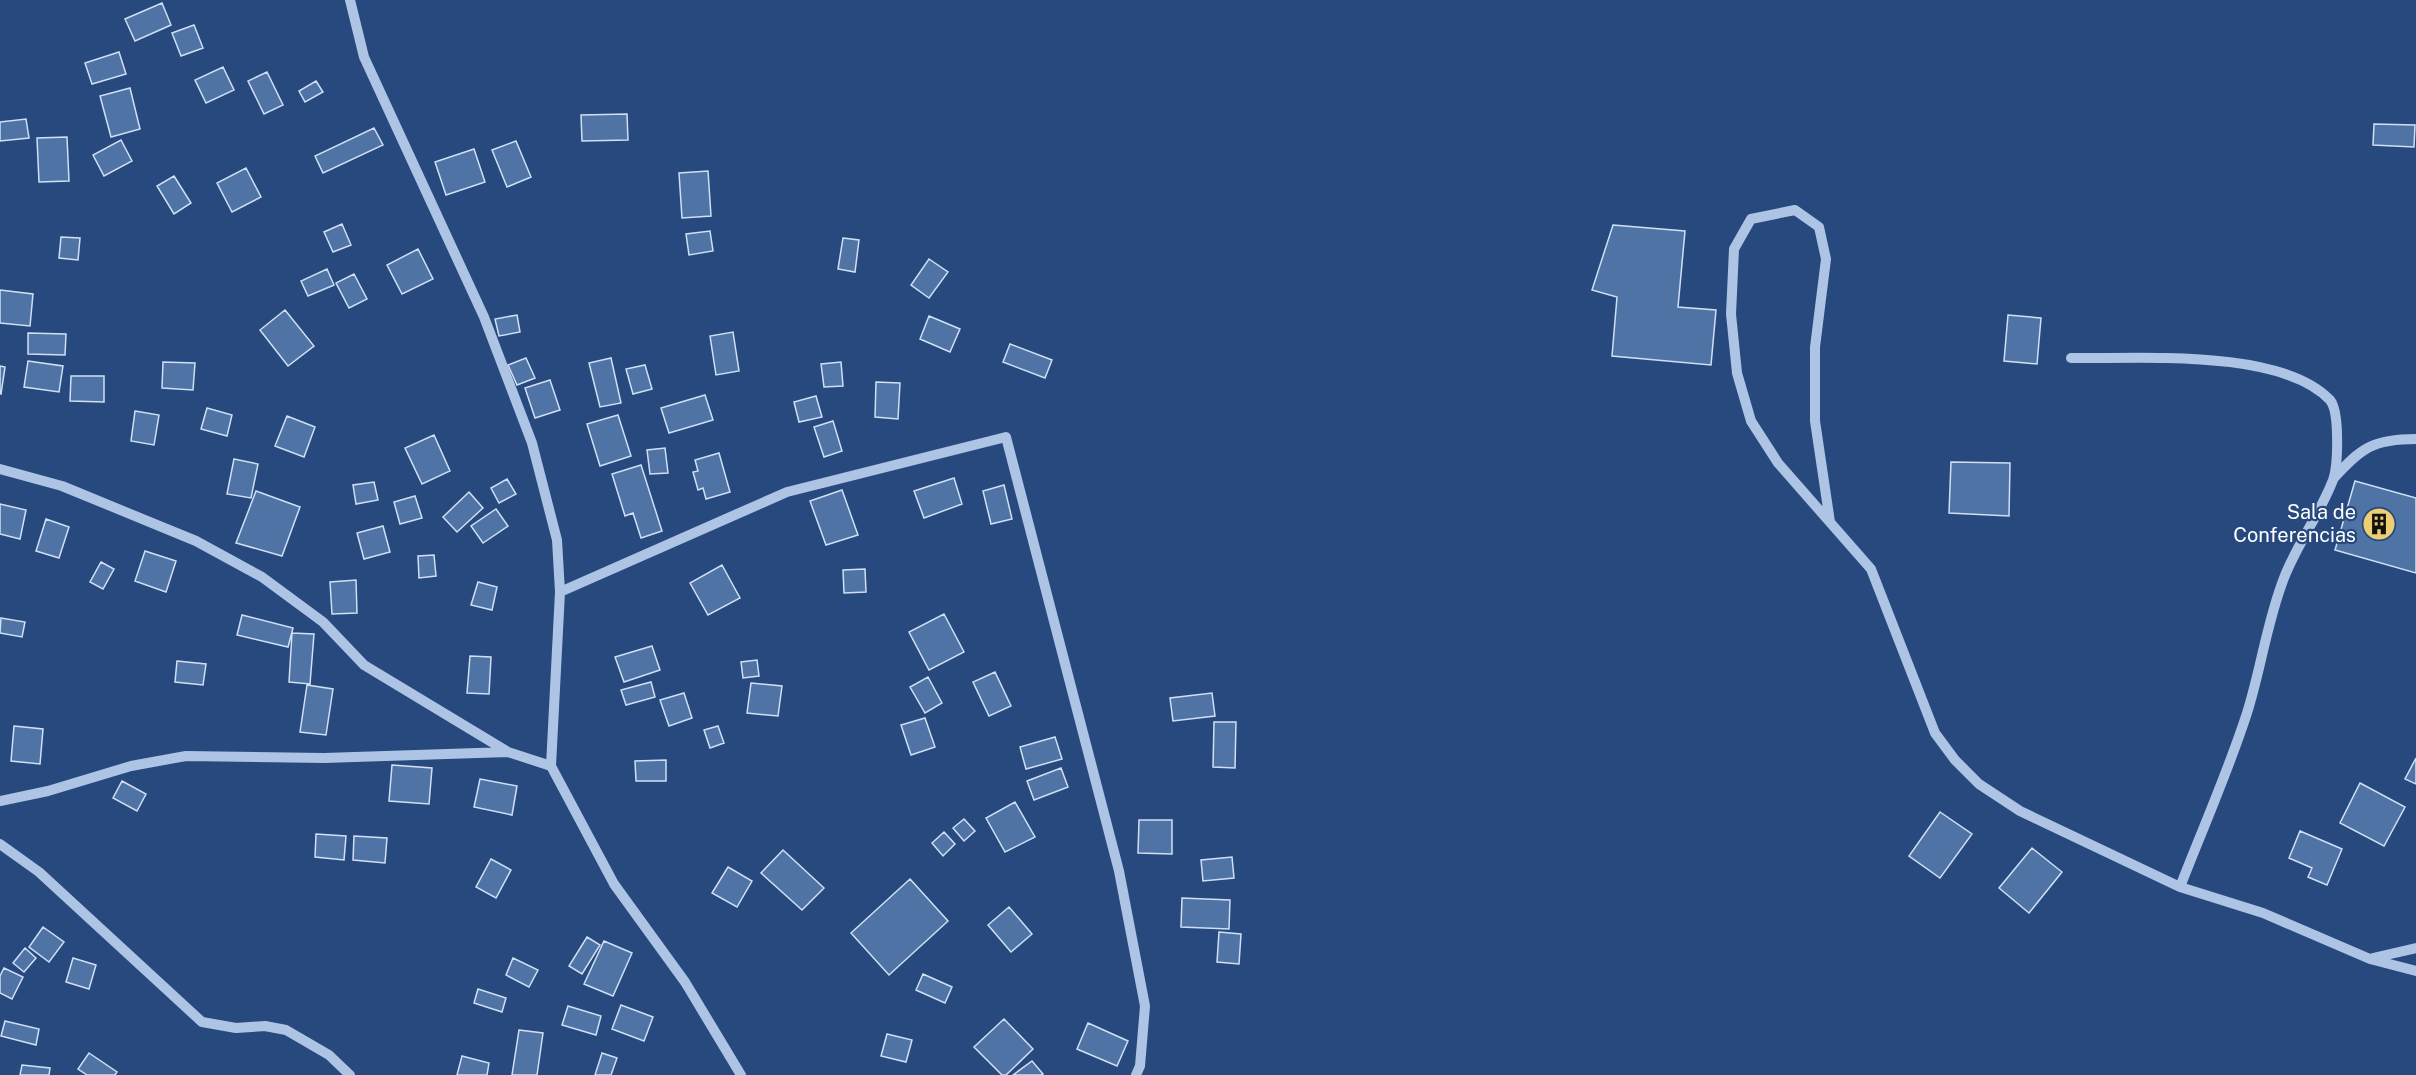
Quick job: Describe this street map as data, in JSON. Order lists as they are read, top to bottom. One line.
{"places":{"building":["Sala de Conferencias"]}}
